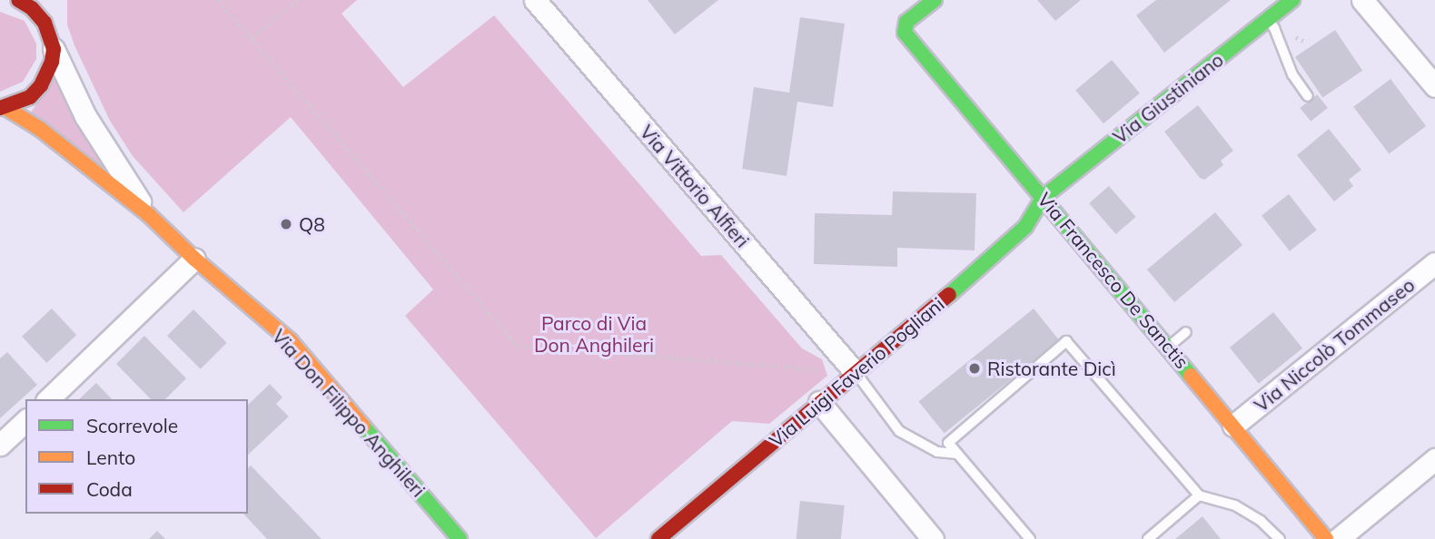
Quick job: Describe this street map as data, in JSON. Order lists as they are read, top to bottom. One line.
{"streets":{"street":["Via Giustiniano","Via Vittorio Alfieri","Via Francesco De Sanctis","Via Niccolò Tommaseo","Via Luigi Faverio Pogliani","Via Don Filippo Anghileri"]},"crossings":[["Via Giustiniano","Via Francesco De Sanctis"],["Via Giustiniano","Via Luigi Faverio Pogliani"],["Via Vittorio Alfieri","Via Luigi Faverio Pogliani"],["Via Francesco De Sanctis","Via Niccolò Tommaseo"],["Via Francesco De Sanctis","Via Luigi Faverio Pogliani"]],"parks":["Parco di Via Don Anghileri"],"places":["Q8","Ristorante Dicì"],"legend":["Scorrevole","Lento","Coda"]}
